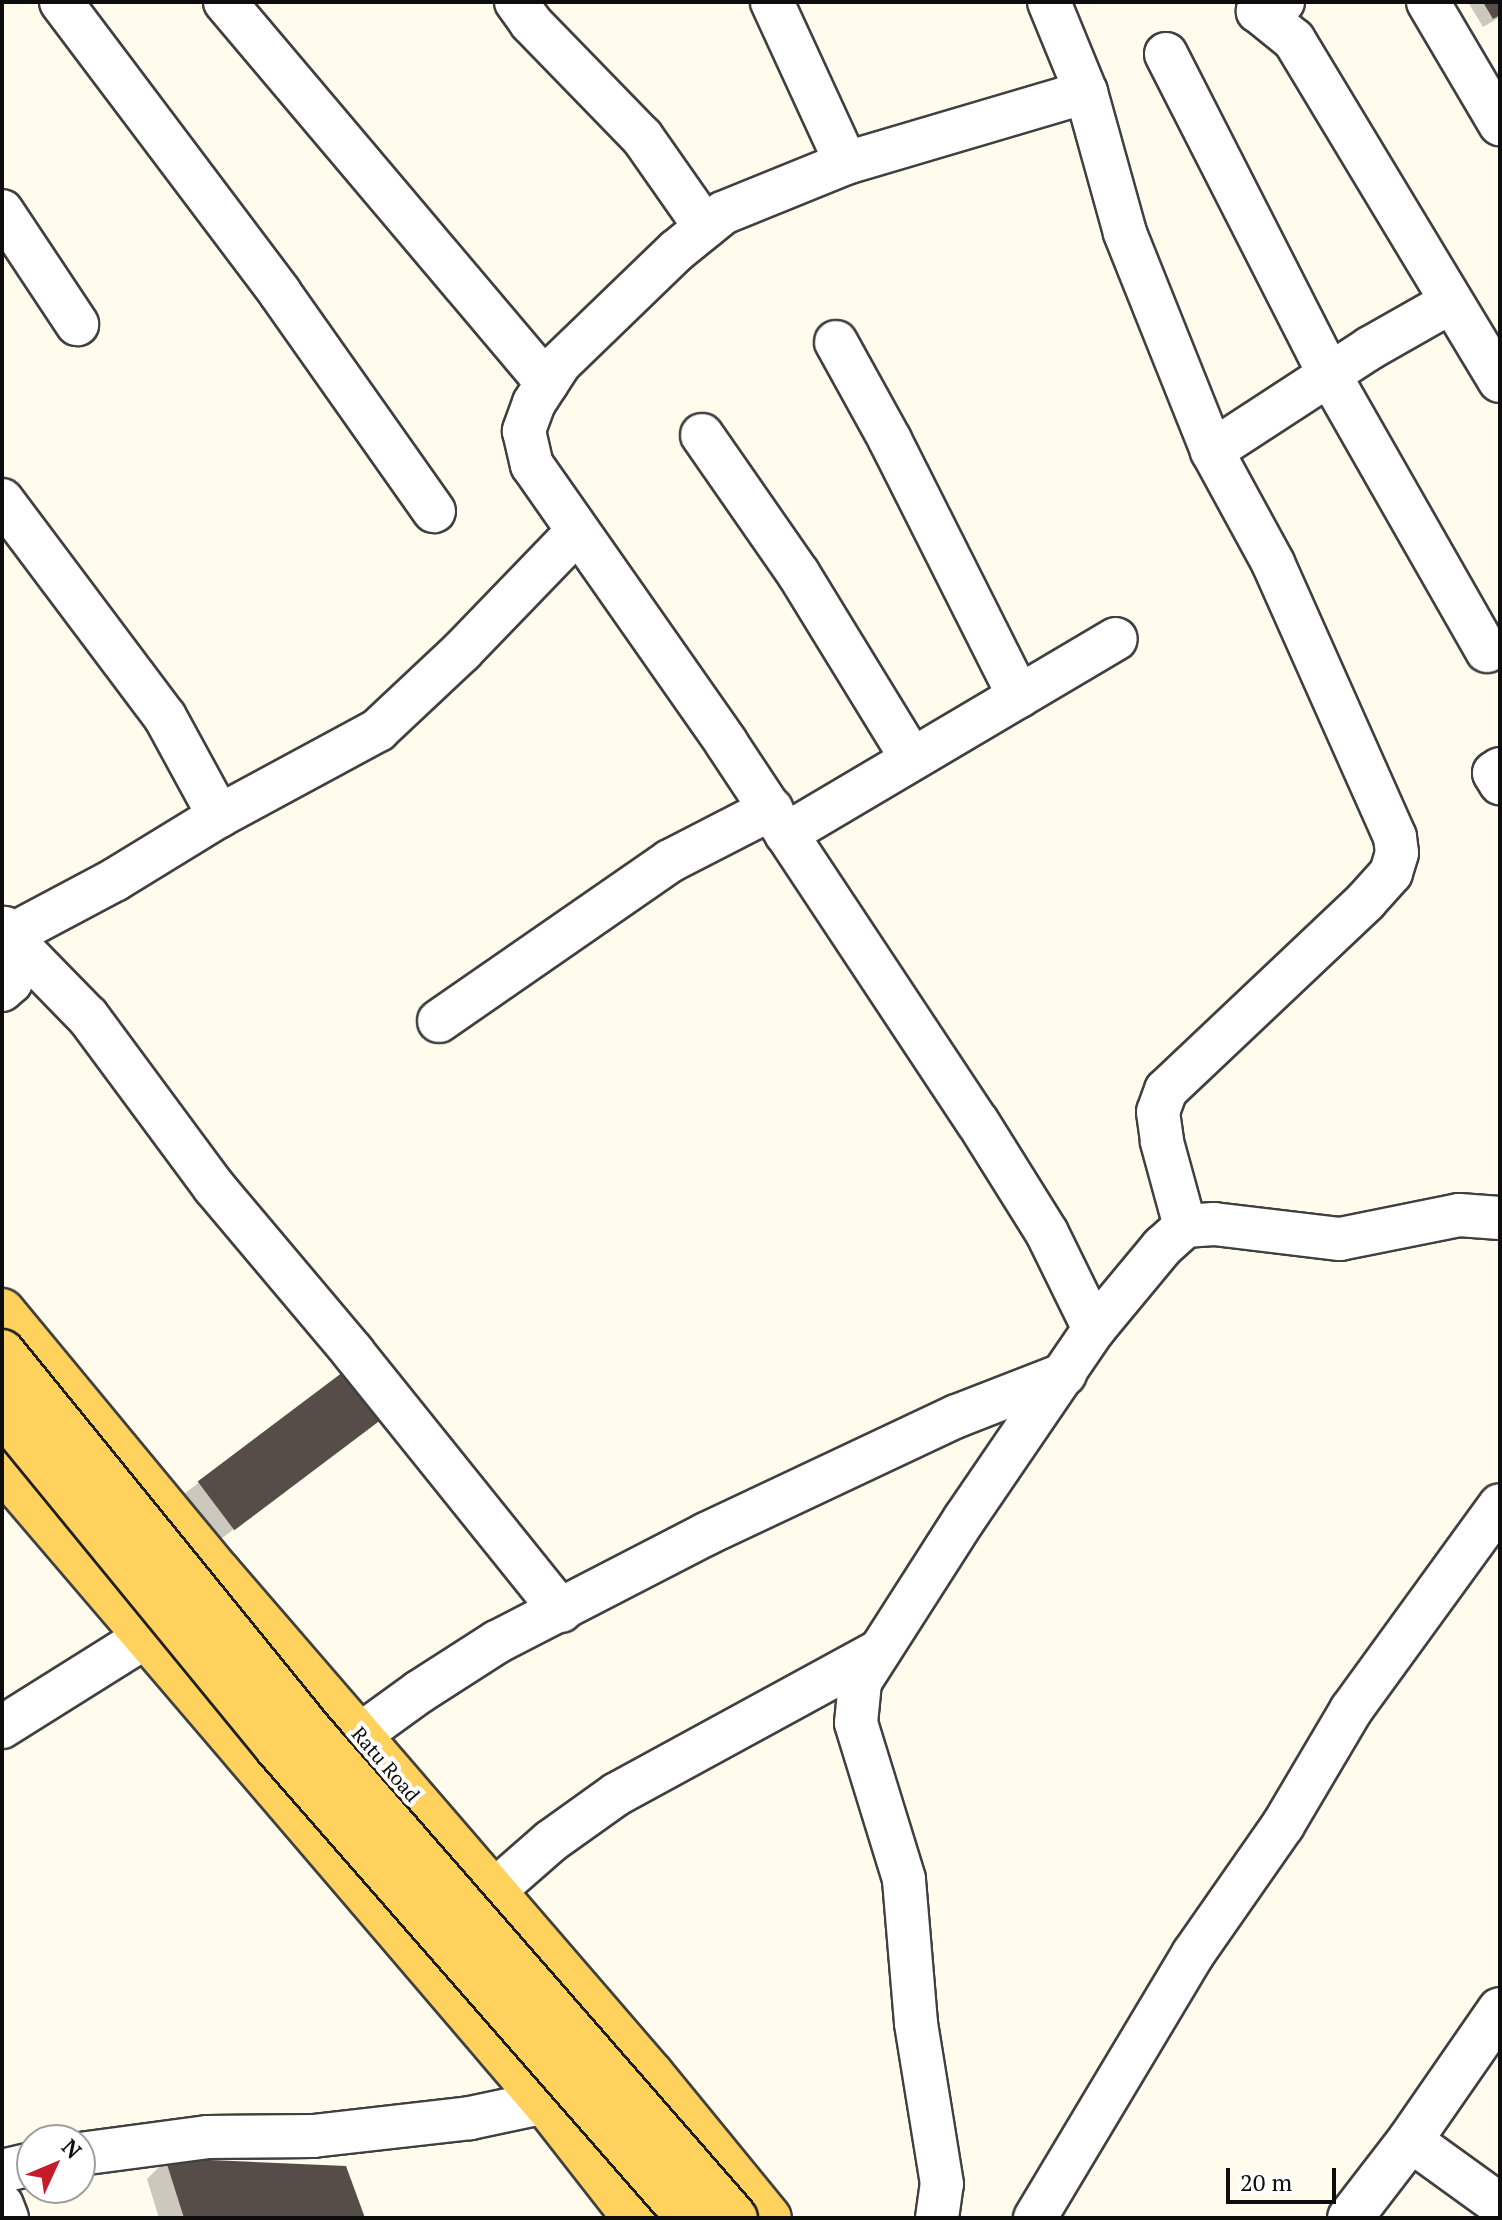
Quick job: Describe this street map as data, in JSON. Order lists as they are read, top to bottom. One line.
{"streets":{"main road":["Ratu Road"]},"scale_bar":"20 m","north":"top right"}
